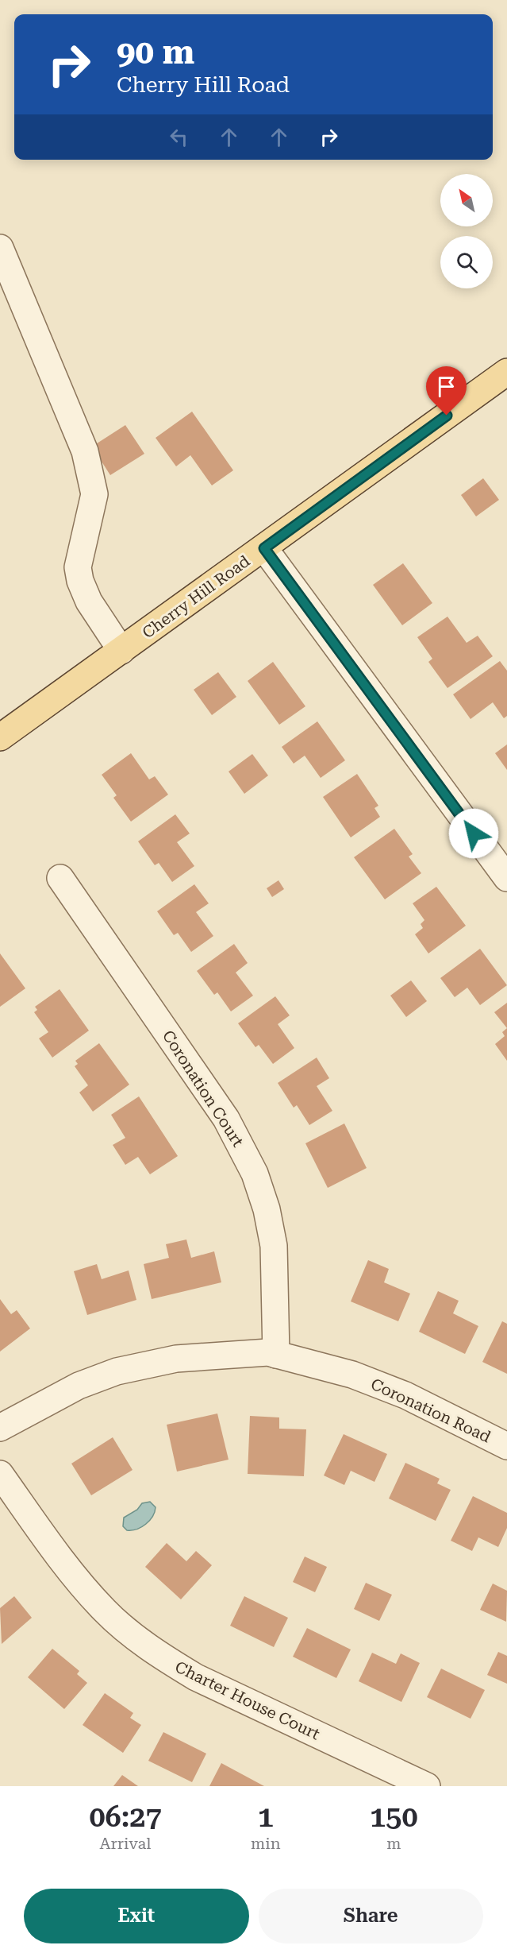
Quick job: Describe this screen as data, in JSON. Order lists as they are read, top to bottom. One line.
{"streets":{"main road":["Cherry Hill Road"],"street":["Coronation Court","Coronation Road","Charter House Court"]},"crossings":[["Coronation Court","Coronation Road"]],"north":"top left","page":{"turn":["90 m","Cherry Hill Road"],"eta":["06:27","Arrival","1","min","150","m"],"buttons":["Exit","Share"]}}
